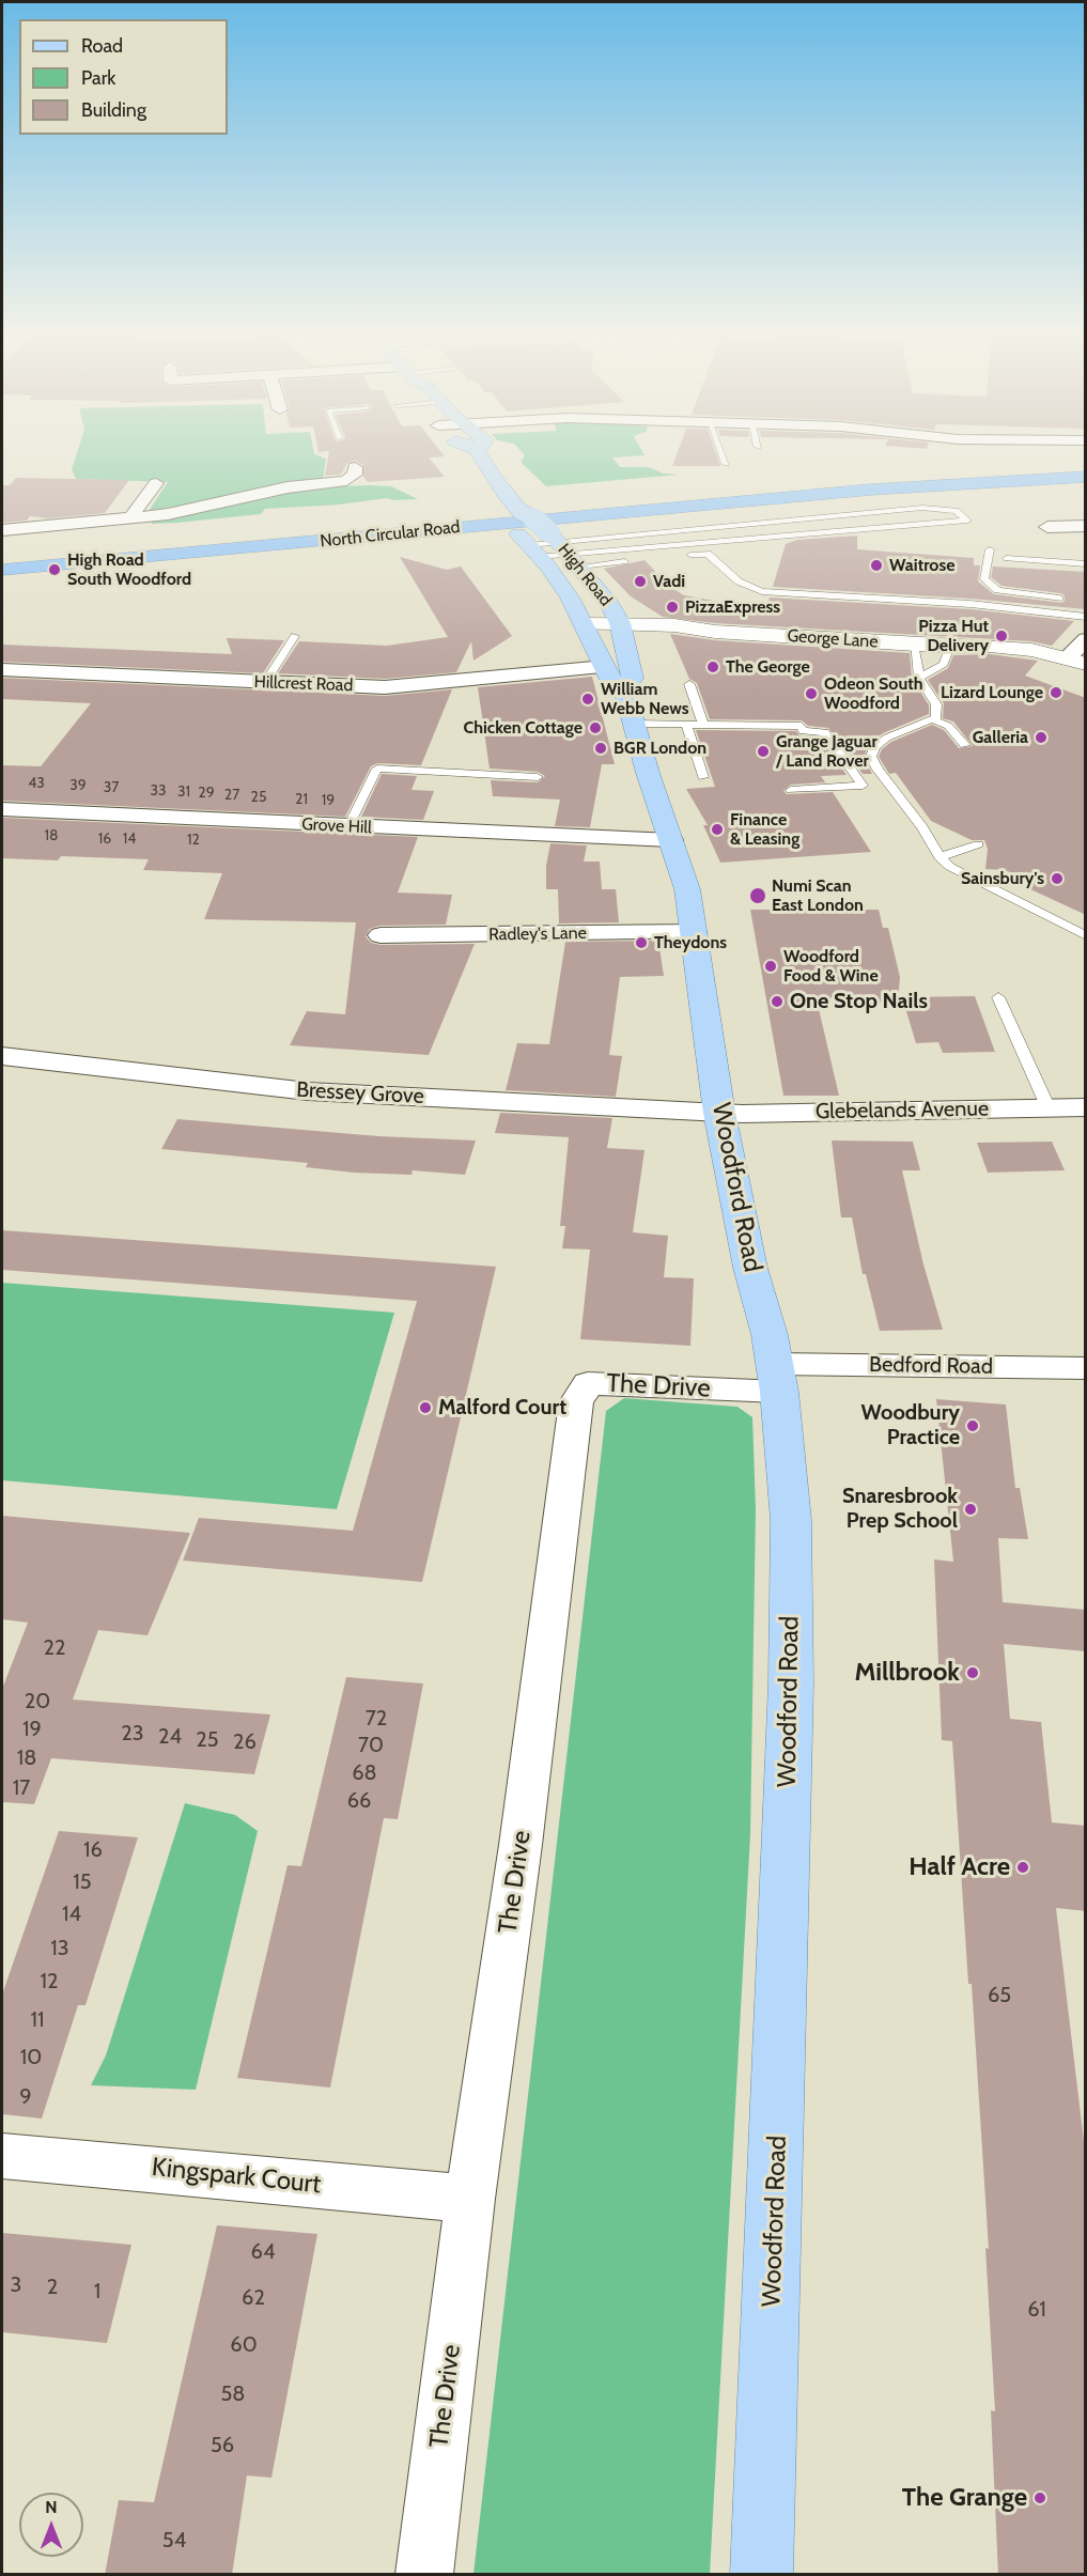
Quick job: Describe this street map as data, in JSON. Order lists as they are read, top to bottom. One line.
{"streets":{"highway":["North Circular Road"],"main road":["High Road","George Lane","Woodford Road"],"street":["Hillcrest Road","Grove Hill","Radley's Lane","Bressey Grove","Glebelands Avenue","Bedford Road","The Drive","Kingspark Court"]},"crossings":[["High Road","George Lane"],["High Road","Hillcrest Road"],["High Road","Grove Hill"],["High Road","Woodford Road"],["Grove Hill","Woodford Road"],["Radley's Lane","Woodford Road"],["Bressey Grove","Glebelands Avenue"],["Bressey Grove","Woodford Road"],["Glebelands Avenue","Woodford Road"],["Woodford Road","Bedford Road"],["Woodford Road","The Drive"],["Bedford Road","The Drive"],["The Drive","Kingspark Court"]],"places":["Waitrose","High Road South Woodford","Vadi","PizzaExpress","Pizza Hut Delivery","The George","Lizard Lounge","Odeon South Woodford","William Webb News","Chicken Cottage","Galleria","BGR London","Grange Jaguar / Land Rover","Finance & Leasing","Sainsbury's","Numi Scan East London","Theydons","Woodford Food & Wine","One Stop Nails","Malford Court","Woodbury Practice","Snaresbrook Prep School","Millbrook","Half Acre","The Grange"],"house_numbers":["43","39","37","33","31","29","27","25","21","19","18","16","14","12","22","20","72","19","23","24","25","26","70","18","68","17","66","16","15","14","13","12","65","11","10","9","64","3","2","1","62","61","60","58","56","54"],"legend":["Road","Park","Building"],"north":"top"}
